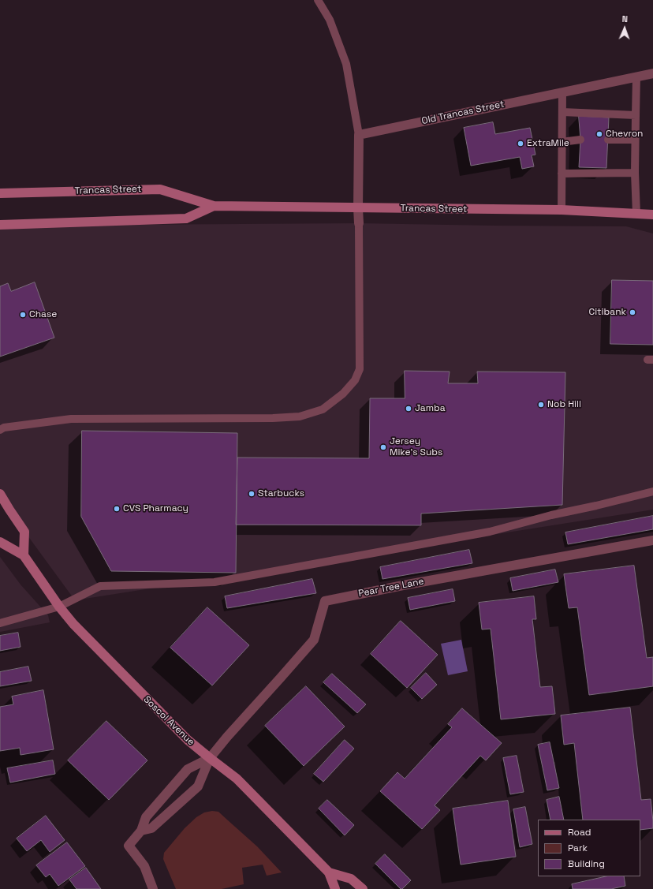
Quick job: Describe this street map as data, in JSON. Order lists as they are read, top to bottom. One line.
{"streets":{"main road":["Trancas Street","Soscol Avenue"],"street":["Old Trancas Street","Pear Tree Lane"]},"crossings":[["Pear Tree Lane","Soscol Avenue"]],"places":["Chevron","ExtraMile","Citibank","Chase","Nob Hill","Jamba","Jersey Mike's Subs","Starbucks","CVS Pharmacy"],"legend":["Road","Park","Building"],"north":"top"}
